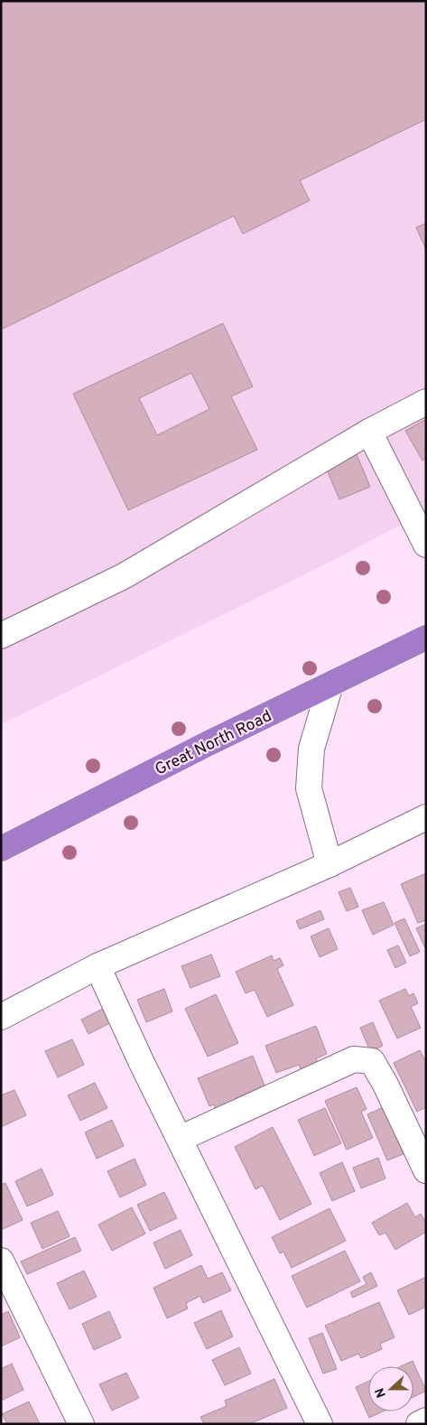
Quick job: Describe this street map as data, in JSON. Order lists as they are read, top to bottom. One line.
{"streets":{"highway":["Great North Road"]},"north":"left"}
